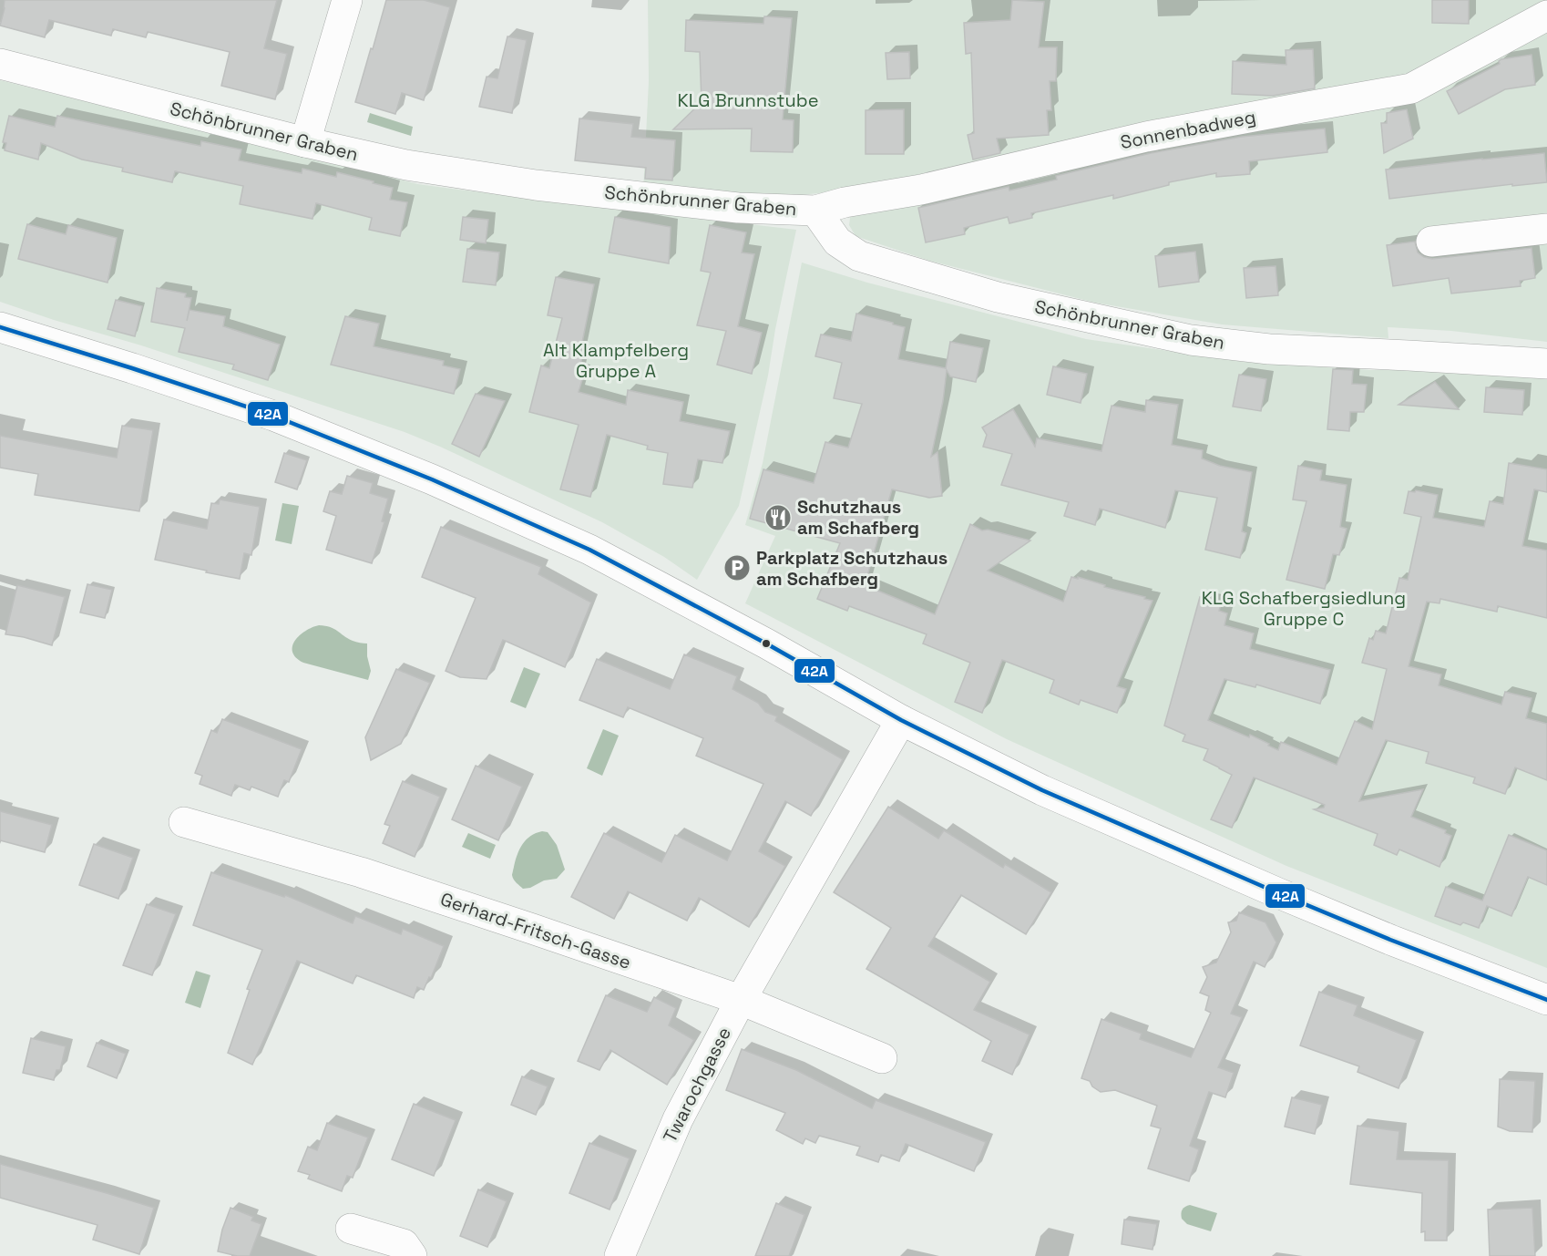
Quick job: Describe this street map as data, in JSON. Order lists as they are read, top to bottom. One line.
{"streets":{"street":["Sonnenbadweg","Schönbrunner Graben","Gerhard-Fritsch-Gasse","Twarochgasse"]},"crossings":[["Sonnenbadweg","Schönbrunner Graben"],["Gerhard-Fritsch-Gasse","Twarochgasse"]],"parks":["KLG Brunnstube","Alt Klampfelberg Gruppe A","KLG Schafbergsiedlung Gruppe C"],"places":{"restaurant":["Schutzhaus am Schafberg"],"parking":["Parkplatz Schutzhaus am Schafberg"]},"lines":["transit line 42A"]}
